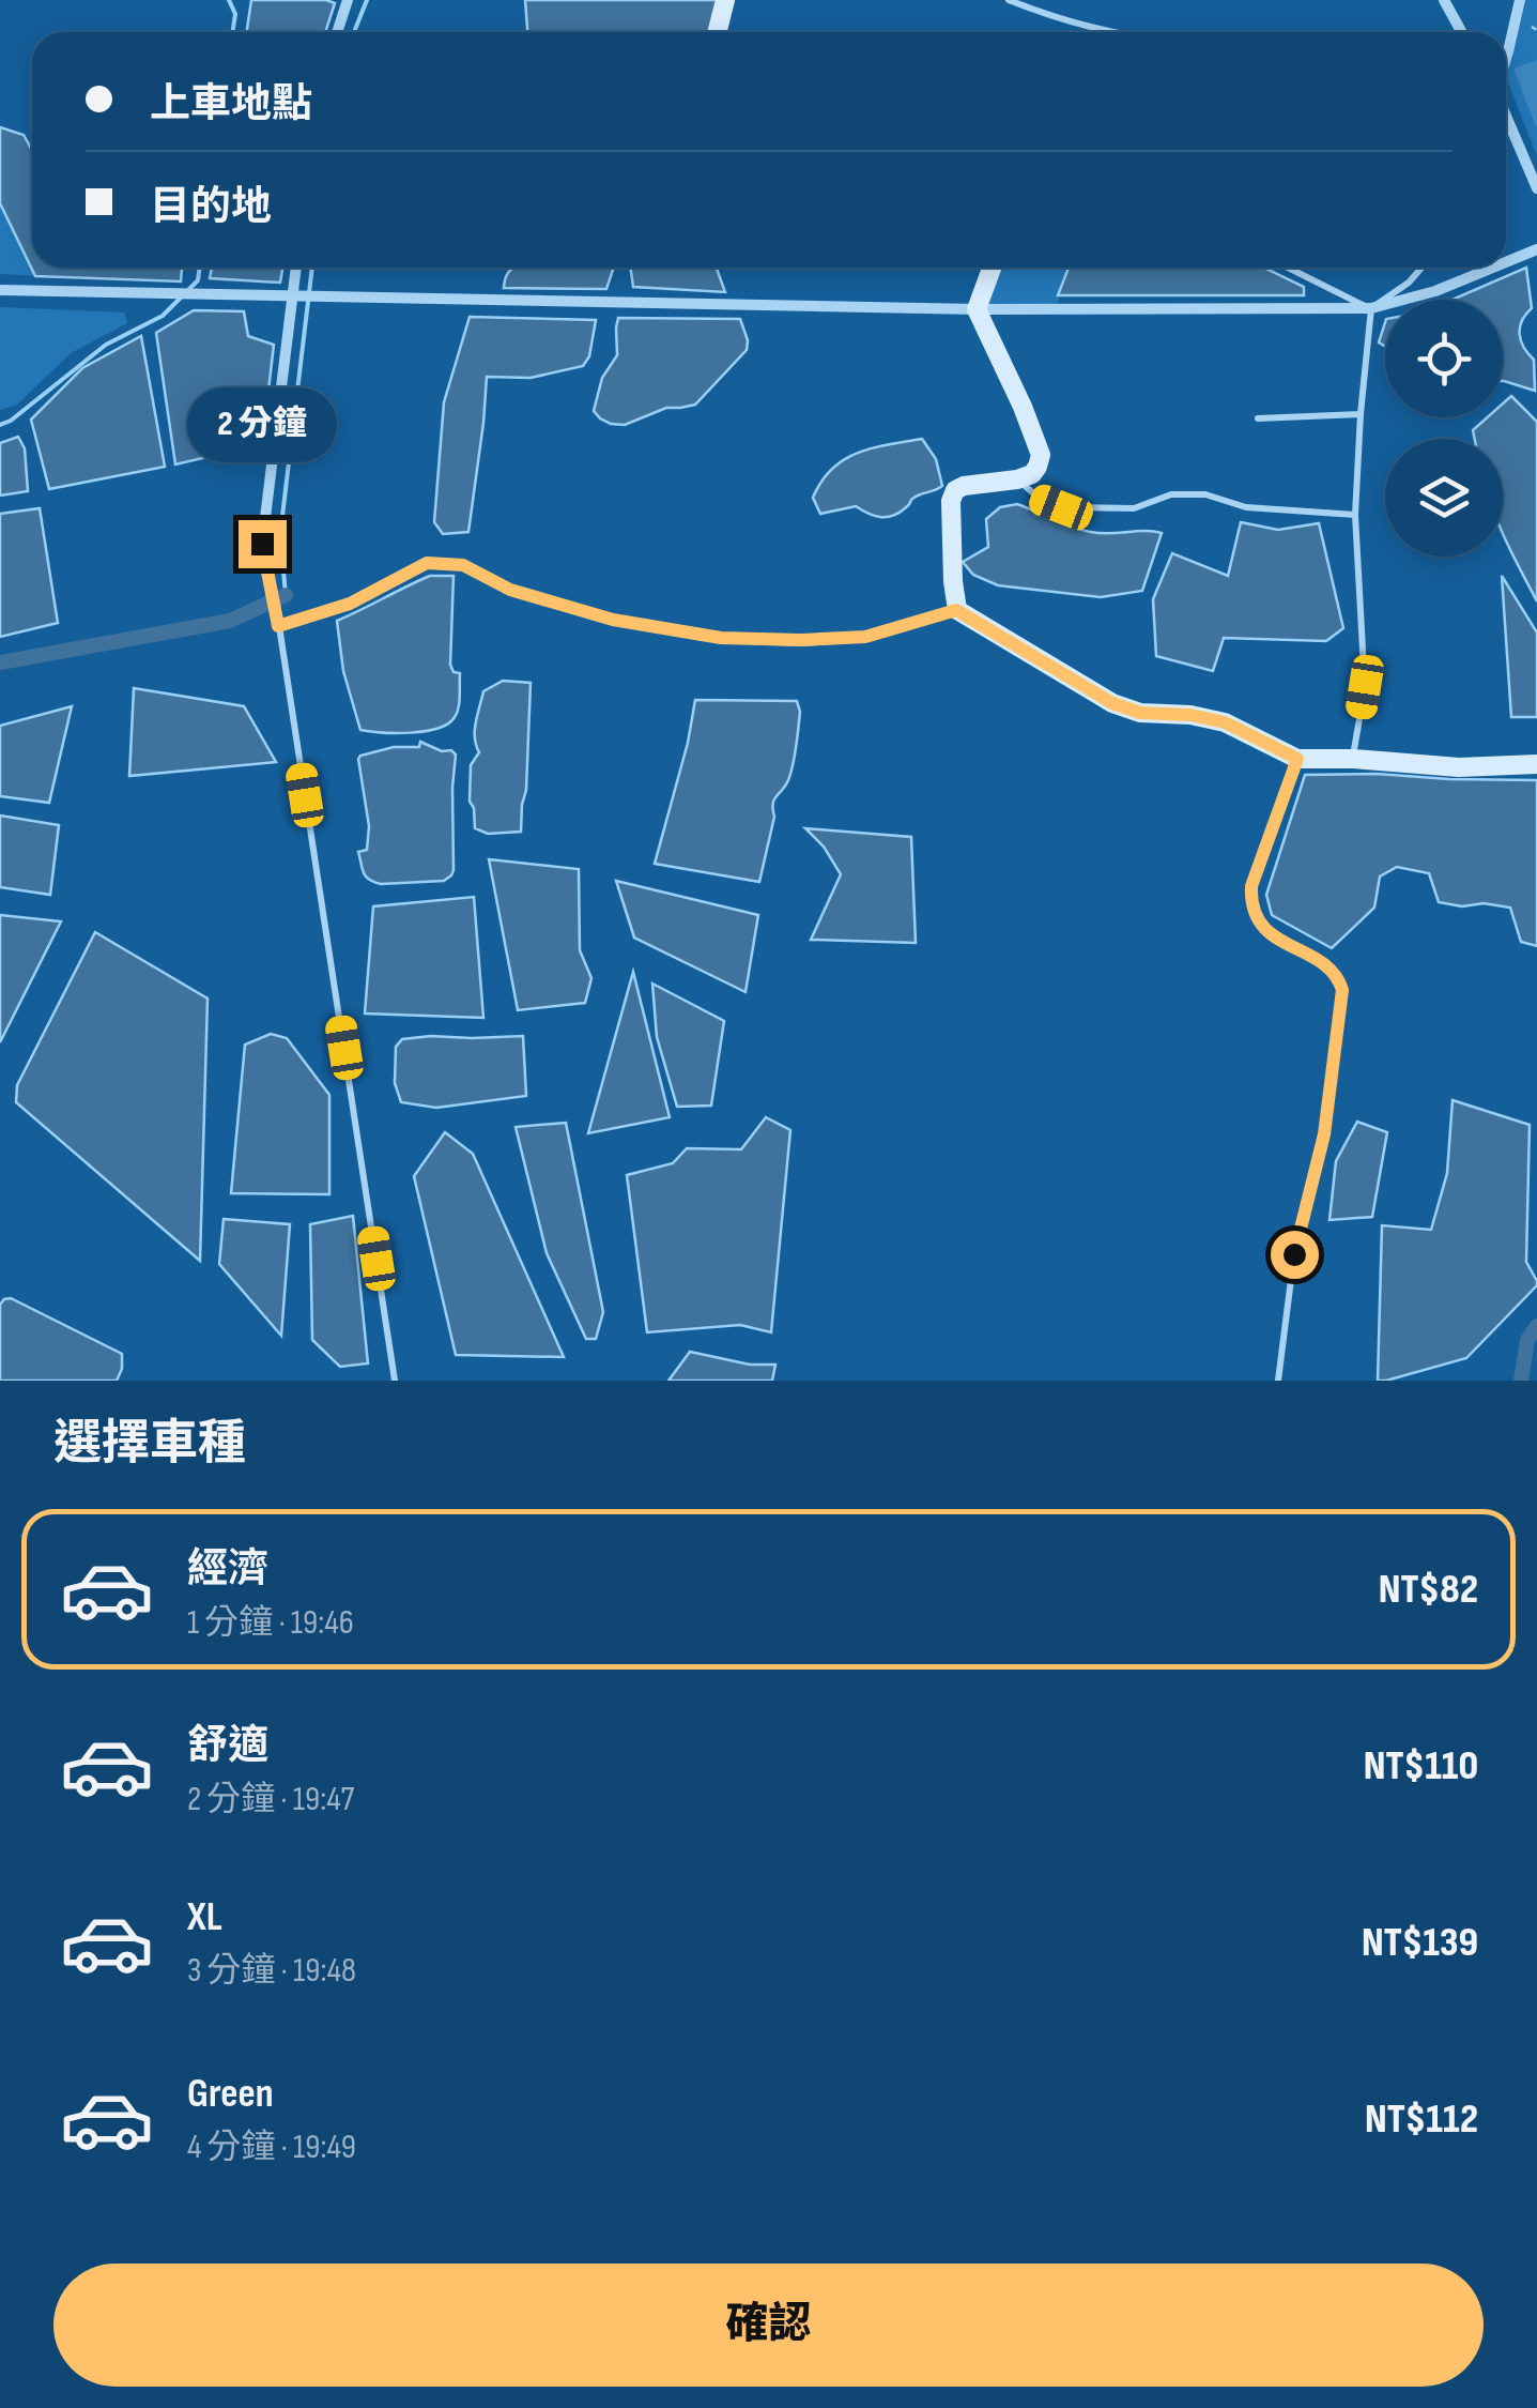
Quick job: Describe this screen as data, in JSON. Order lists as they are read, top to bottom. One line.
{"page":{"banner":["上車地點","目的地"],"bubble":"2 分鐘","heading":"選擇車種","list":[{"name":"經濟","note":"1 分鐘 · 19:46","value":"NT$82"},{"name":"舒適","note":"2 分鐘 · 19:47","value":"NT$110"},{"name":"XL","note":"3 分鐘 · 19:48","value":"NT$139"},{"name":"Green","note":"4 分鐘 · 19:49","value":"NT$112"}],"buttons":"確認"}}
